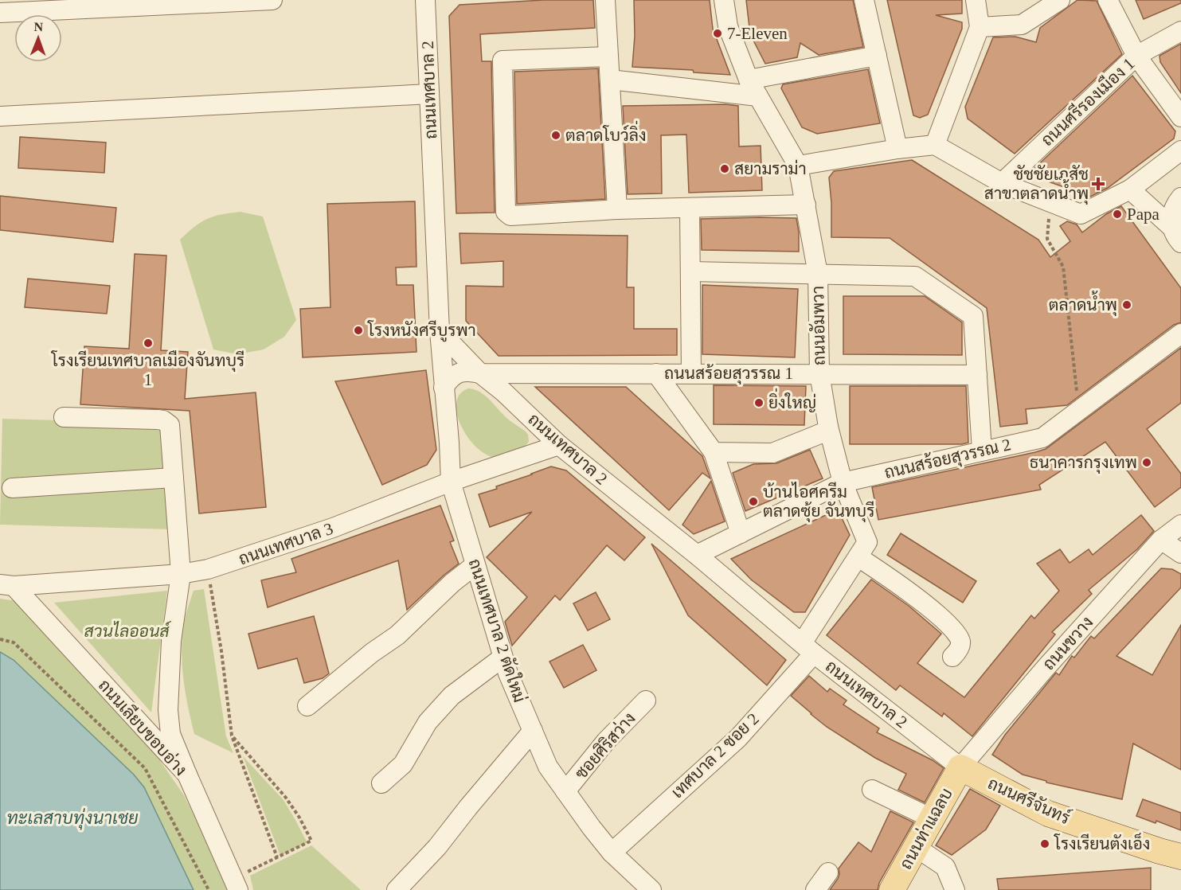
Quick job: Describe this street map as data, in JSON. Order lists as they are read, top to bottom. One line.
{"streets":{"main road":["ถนนศรีจันทร์","ถนนท่าแฉลบ"],"street":["ถนนเทศบาล 2","ถนนศรีรองเมือง 1","ถนนอัมพวา","ถนนสร้อยสุวรรณ 1","ถนนสร้อยสุวรรณ 2","ถนนเทศบาล 3","ถนนเทศบาล 2 ตัดใหม่","ถนนขวาง","ถนนเลียบขอบอ่าง","ซอยศิริสว่าง","เทศบาล 2 ซอย 2"]},"crossings":[["ถนนเทศบาล 2","ถนนอัมพวา"],["ถนนเทศบาล 2","ถนนสร้อยสุวรรณ 1"],["ถนนเทศบาล 2","ถนนสร้อยสุวรรณ 2"],["ถนนเทศบาล 2","ถนนเทศบาล 3"],["ถนนเทศบาล 2","ถนนเทศบาล 2 ตัดใหม่"],["ถนนเทศบาล 2","ถนนขวาง"],["ถนนเทศบาล 2","เทศบาล 2 ซอย 2"],["ถนนเทศบาล 2","ถนนศรีจันทร์"],["ถนนเทศบาล 2","ถนนท่าแฉลบ"],["ถนนอัมพวา","ถนนสร้อยสุวรรณ 1"],["ถนนอัมพวา","ถนนสร้อยสุวรรณ 2"],["ถนนอัมพวา","เทศบาล 2 ซอย 2"],["ถนนสร้อยสุวรรณ 1","ถนนเทศบาล 3"],["ถนนสร้อยสุวรรณ 1","ถนนเทศบาล 2 ตัดใหม่"],["ถนนเทศบาล 3","ถนนเทศบาล 2 ตัดใหม่"],["ถนนเทศบาล 3","ถนนเลียบขอบอ่าง"],["ถนนเทศบาล 2 ตัดใหม่","ซอยศิริสว่าง"],["ถนนเทศบาล 2 ตัดใหม่","เทศบาล 2 ซอย 2"],["ถนนขวาง","ถนนศรีจันทร์"],["ถนนขวาง","ถนนท่าแฉลบ"],["ถนนศรีจันทร์","ถนนท่าแฉลบ"]],"water":["ทะเลสาบทุ่งนาเชย"],"parks":["สวนไลออนส์"],"places":{"other":["7-Eleven","ตลาดโบว์ลิ่ง","สยามราม่า","Papa","ตลาดน้ำพุ","โรงหนังศรีบูรพา","โรงเรียนเทศบาลเมืองจันทบุรี 1","ยิ่งใหญ่","ธนาคารกรุงเทพ","บ้านไอศครีม ตลาดซุ้ย จันทบุรี","โรงเรียนตังเอ็ง"],"health":["ชัชชัยเภสัช สาขาตลาดน้ำพุ"]},"north":"top"}
